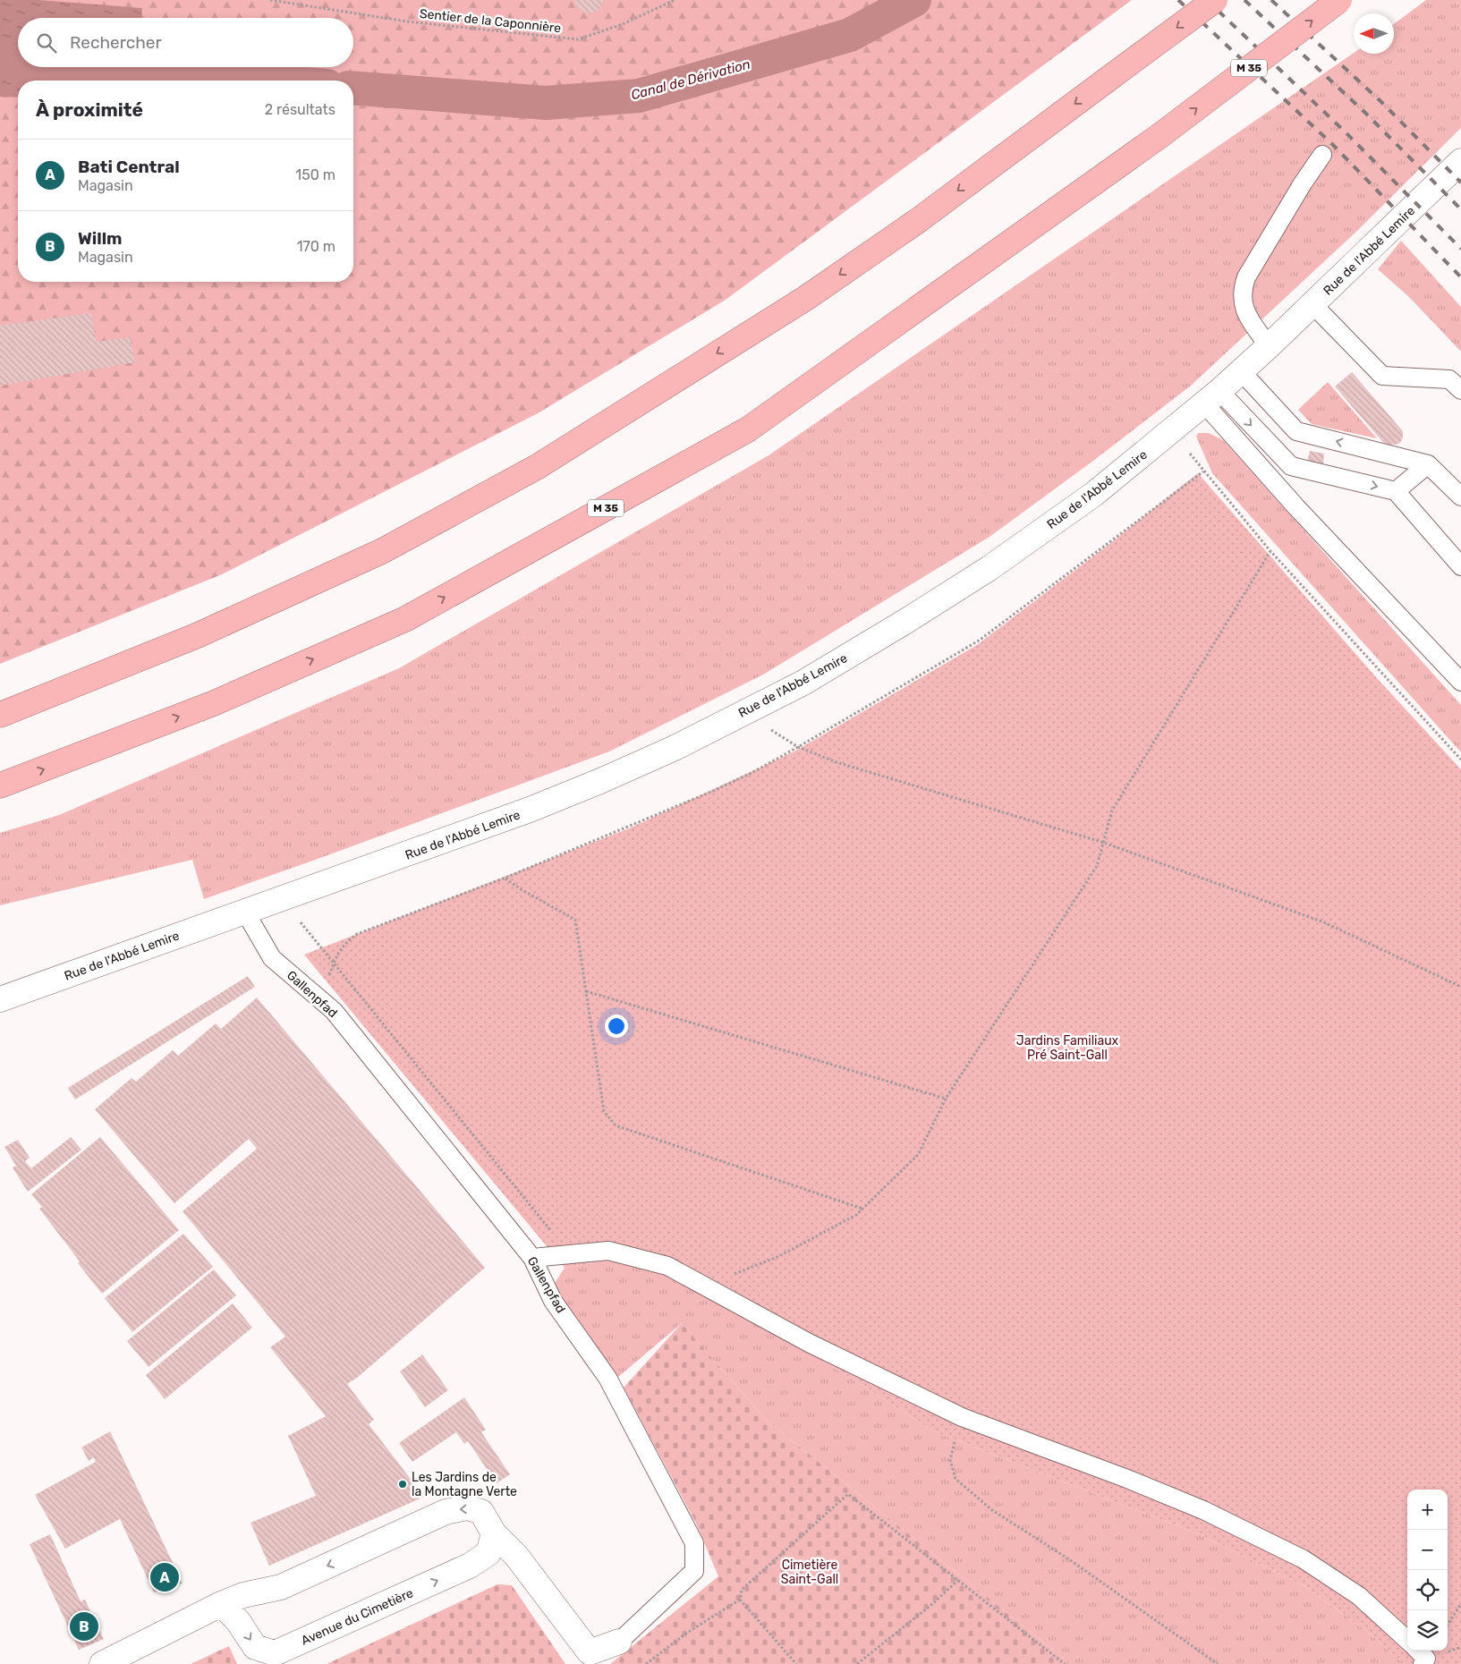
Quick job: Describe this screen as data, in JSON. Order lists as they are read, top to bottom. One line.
{"streets":{"highway":["M 35"],"street":["Rue de l'Abbé Lemire","Avenue du Cimetière"],"lane":["Gallenpfad"],"path":["Sentier de la Caponnière"]},"crossings":[["Rue de l'Abbé Lemire","Gallenpfad"]],"water":["Canal de Dérivation"],"parks":["Jardins Familiaux Pré Saint-Gall","Cimetière Saint-Gall"],"places":["Les Jardins de la Montagne Verte"],"north":"left","page":{"search":"Rechercher","heading":["À proximité","2 résultats"],"list":[{"mark":"A","name":"Bati Central","note":"Magasin","value":"150 m"},{"mark":"B","name":"Willm","note":"Magasin","value":"170 m"}],"map_buttons":["+","−"],"pins":["A","B"]}}
